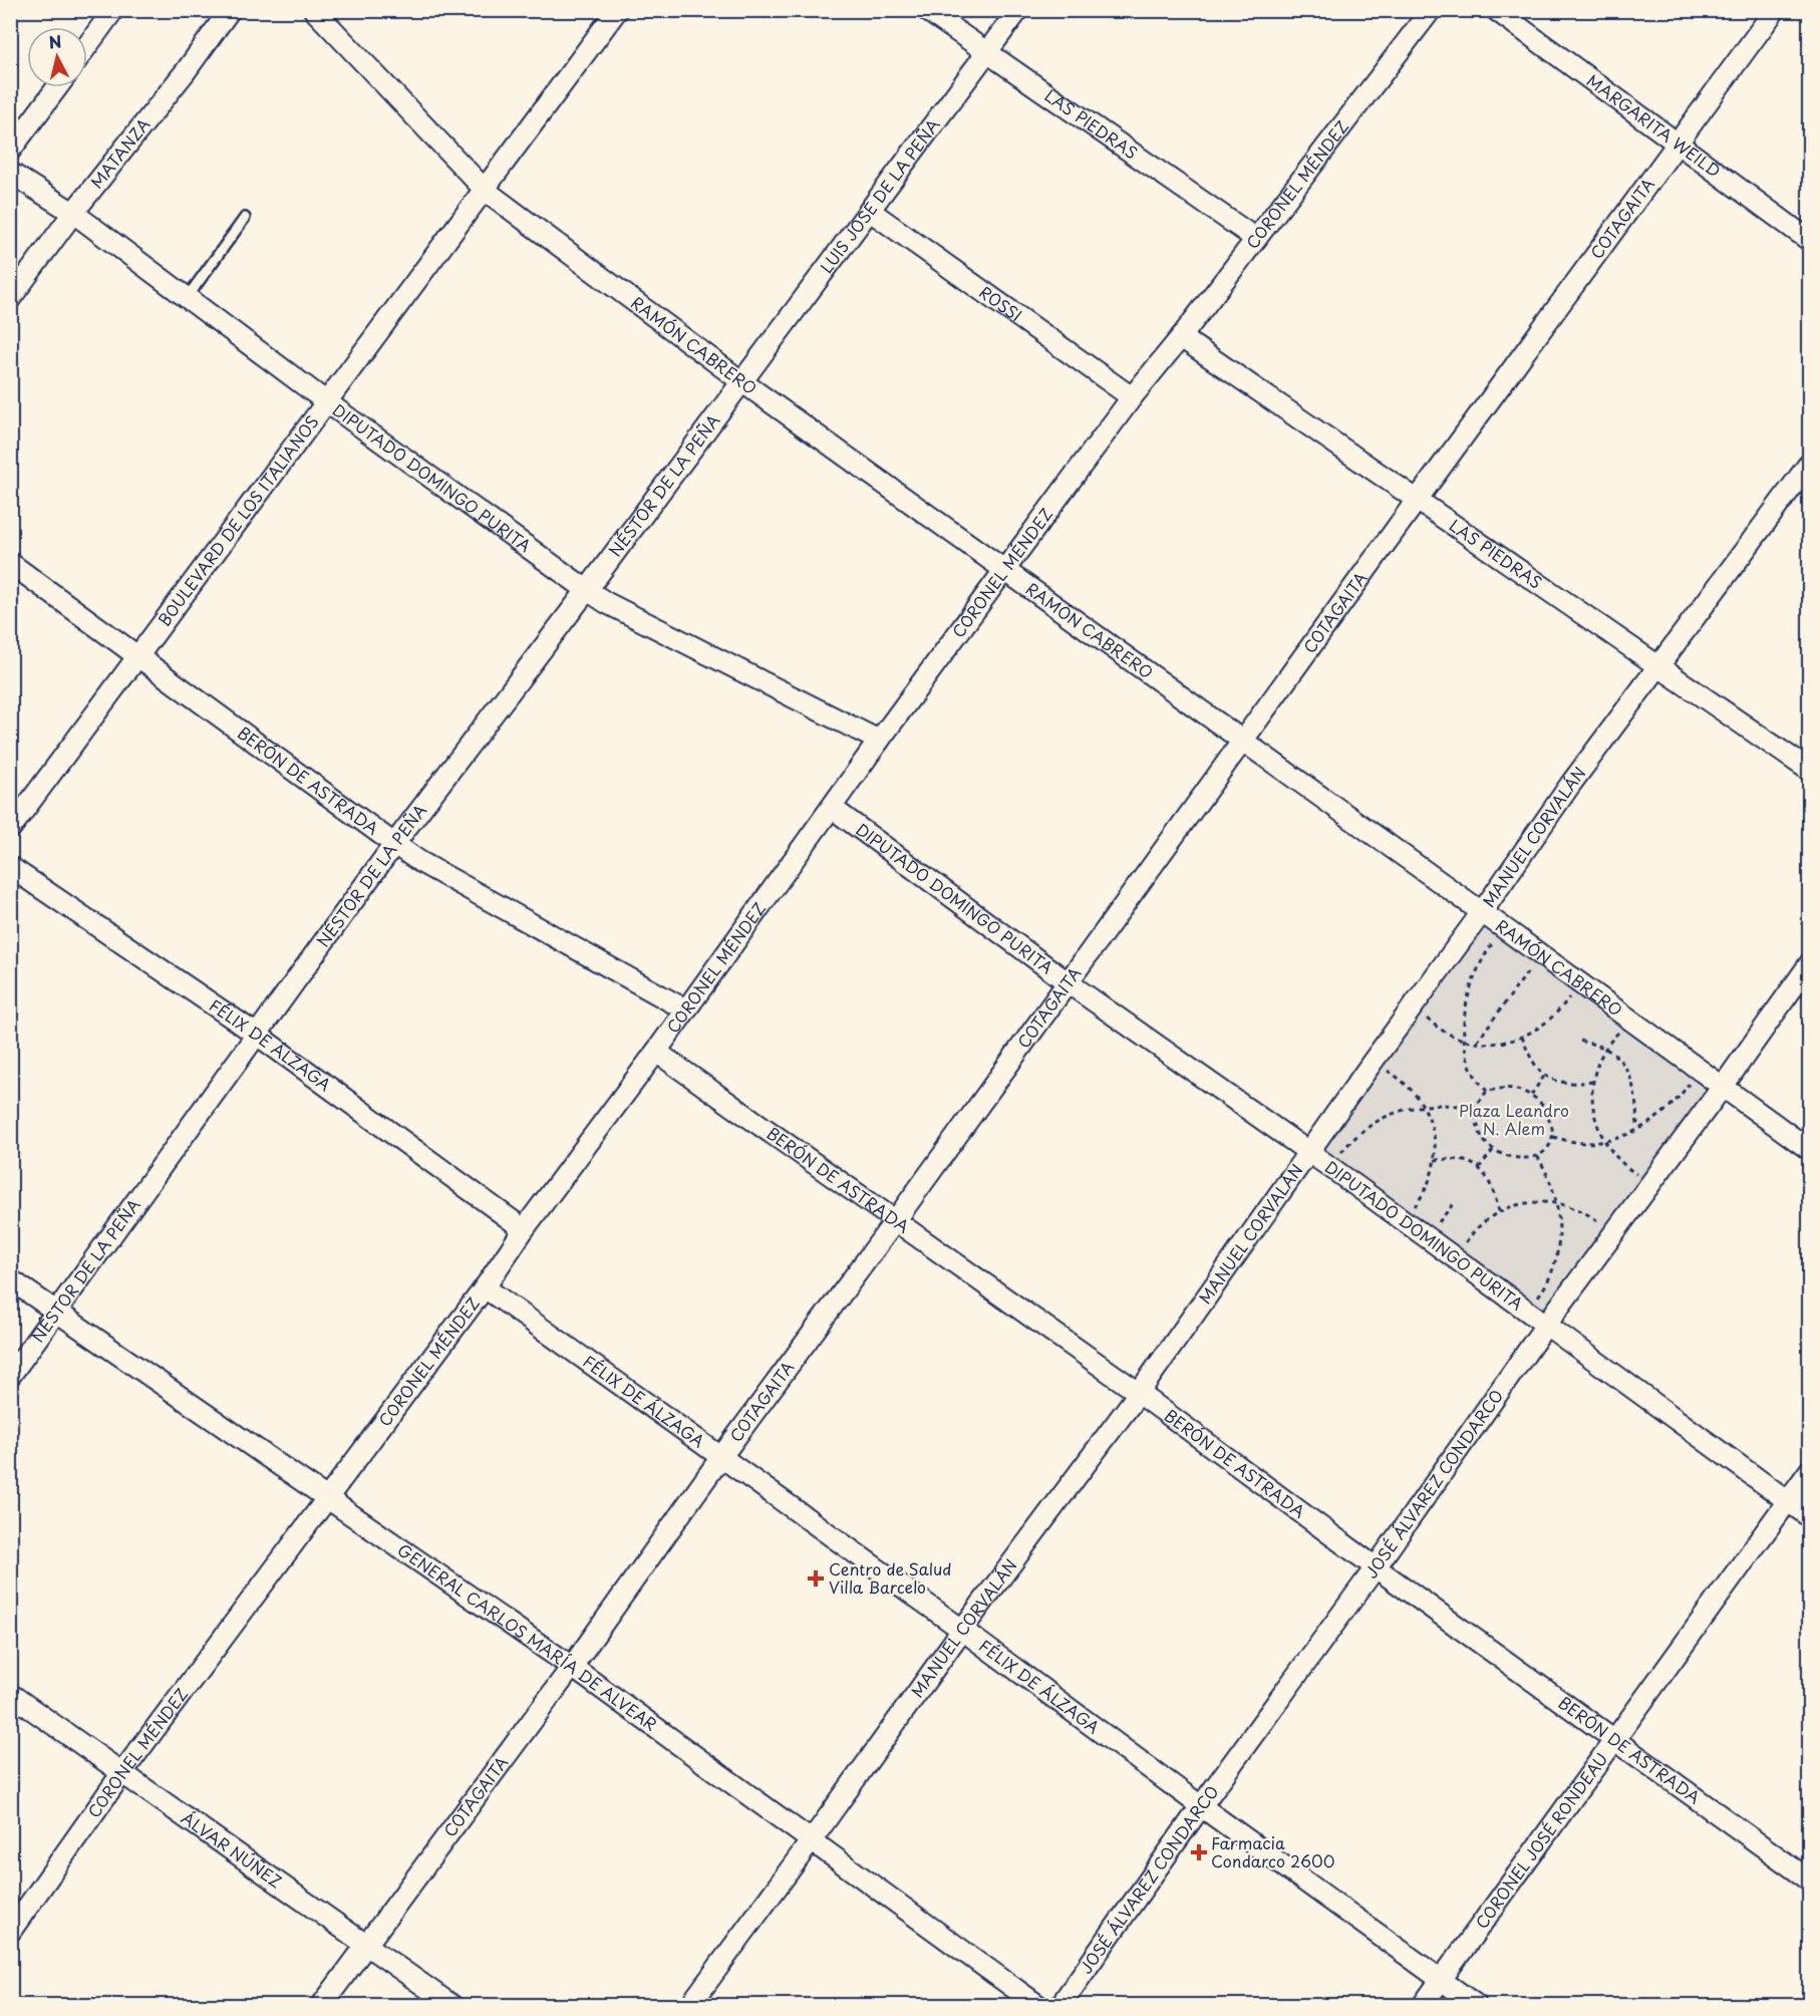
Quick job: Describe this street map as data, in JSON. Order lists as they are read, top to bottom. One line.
{"streets":{"street":["LAS PIEDRAS","MARGARITA WEILD","MATANZA","CORONEL MÉNDEZ","LUIS JOSÉ DE LA PEÑA","COTAGAITA","ROSSI","RAMÓN CABRERO","DIPUTADO DOMINGO PURITA","NÉSTOR DE LA PEÑA","BOULEVARD DE LOS ITALIANOS","BERÓN DE ASTRADA","MANUEL CORVALÁN","FÉLIX DE ÁLZAGA","JOSÉ ÁLVAREZ CONDARCO","GENERAL CARLOS MARÍA DE ALVEAR","CORONEL JOSÉ RONDEAU","ÁLVAR NÚÑEZ"]},"crossings":[["LAS PIEDRAS","CORONEL MÉNDEZ"],["LAS PIEDRAS","LUIS JOSÉ DE LA PEÑA"],["LAS PIEDRAS","COTAGAITA"],["LAS PIEDRAS","MANUEL CORVALÁN"],["MARGARITA WEILD","COTAGAITA"],["MATANZA","DIPUTADO DOMINGO PURITA"],["CORONEL MÉNDEZ","ROSSI"],["CORONEL MÉNDEZ","RAMÓN CABRERO"],["CORONEL MÉNDEZ","DIPUTADO DOMINGO PURITA"],["CORONEL MÉNDEZ","BERÓN DE ASTRADA"],["CORONEL MÉNDEZ","FÉLIX DE ÁLZAGA"],["CORONEL MÉNDEZ","GENERAL CARLOS MARÍA DE ALVEAR"],["CORONEL MÉNDEZ","ÁLVAR NÚÑEZ"],["LUIS JOSÉ DE LA PEÑA","ROSSI"],["LUIS JOSÉ DE LA PEÑA","RAMÓN CABRERO"],["LUIS JOSÉ DE LA PEÑA","NÉSTOR DE LA PEÑA"],["COTAGAITA","RAMÓN CABRERO"],["COTAGAITA","DIPUTADO DOMINGO PURITA"],["COTAGAITA","BERÓN DE ASTRADA"],["COTAGAITA","FÉLIX DE ÁLZAGA"],["COTAGAITA","GENERAL CARLOS MARÍA DE ALVEAR"],["COTAGAITA","ÁLVAR NÚÑEZ"],["RAMÓN CABRERO","NÉSTOR DE LA PEÑA"],["RAMÓN CABRERO","BOULEVARD DE LOS ITALIANOS"],["RAMÓN CABRERO","MANUEL CORVALÁN"],["RAMÓN CABRERO","JOSÉ ÁLVAREZ CONDARCO"],["DIPUTADO DOMINGO PURITA","NÉSTOR DE LA PEÑA"],["DIPUTADO DOMINGO PURITA","BOULEVARD DE LOS ITALIANOS"],["DIPUTADO DOMINGO PURITA","MANUEL CORVALÁN"],["DIPUTADO DOMINGO PURITA","JOSÉ ÁLVAREZ CONDARCO"],["DIPUTADO DOMINGO PURITA","CORONEL JOSÉ RONDEAU"],["NÉSTOR DE LA PEÑA","BERÓN DE ASTRADA"],["NÉSTOR DE LA PEÑA","FÉLIX DE ÁLZAGA"],["NÉSTOR DE LA PEÑA","GENERAL CARLOS MARÍA DE ALVEAR"],["BOULEVARD DE LOS ITALIANOS","BERÓN DE ASTRADA"],["BERÓN DE ASTRADA","MANUEL CORVALÁN"],["BERÓN DE ASTRADA","JOSÉ ÁLVAREZ CONDARCO"],["BERÓN DE ASTRADA","CORONEL JOSÉ RONDEAU"],["MANUEL CORVALÁN","FÉLIX DE ÁLZAGA"],["MANUEL CORVALÁN","GENERAL CARLOS MARÍA DE ALVEAR"],["FÉLIX DE ÁLZAGA","JOSÉ ÁLVAREZ CONDARCO"],["FÉLIX DE ÁLZAGA","CORONEL JOSÉ RONDEAU"]],"parks":["Plaza Leandro N. Alem"],"places":{"health":["Centro de Salud Villa Barcelo","Farmacia Condarco 2600"]},"north":"top"}
